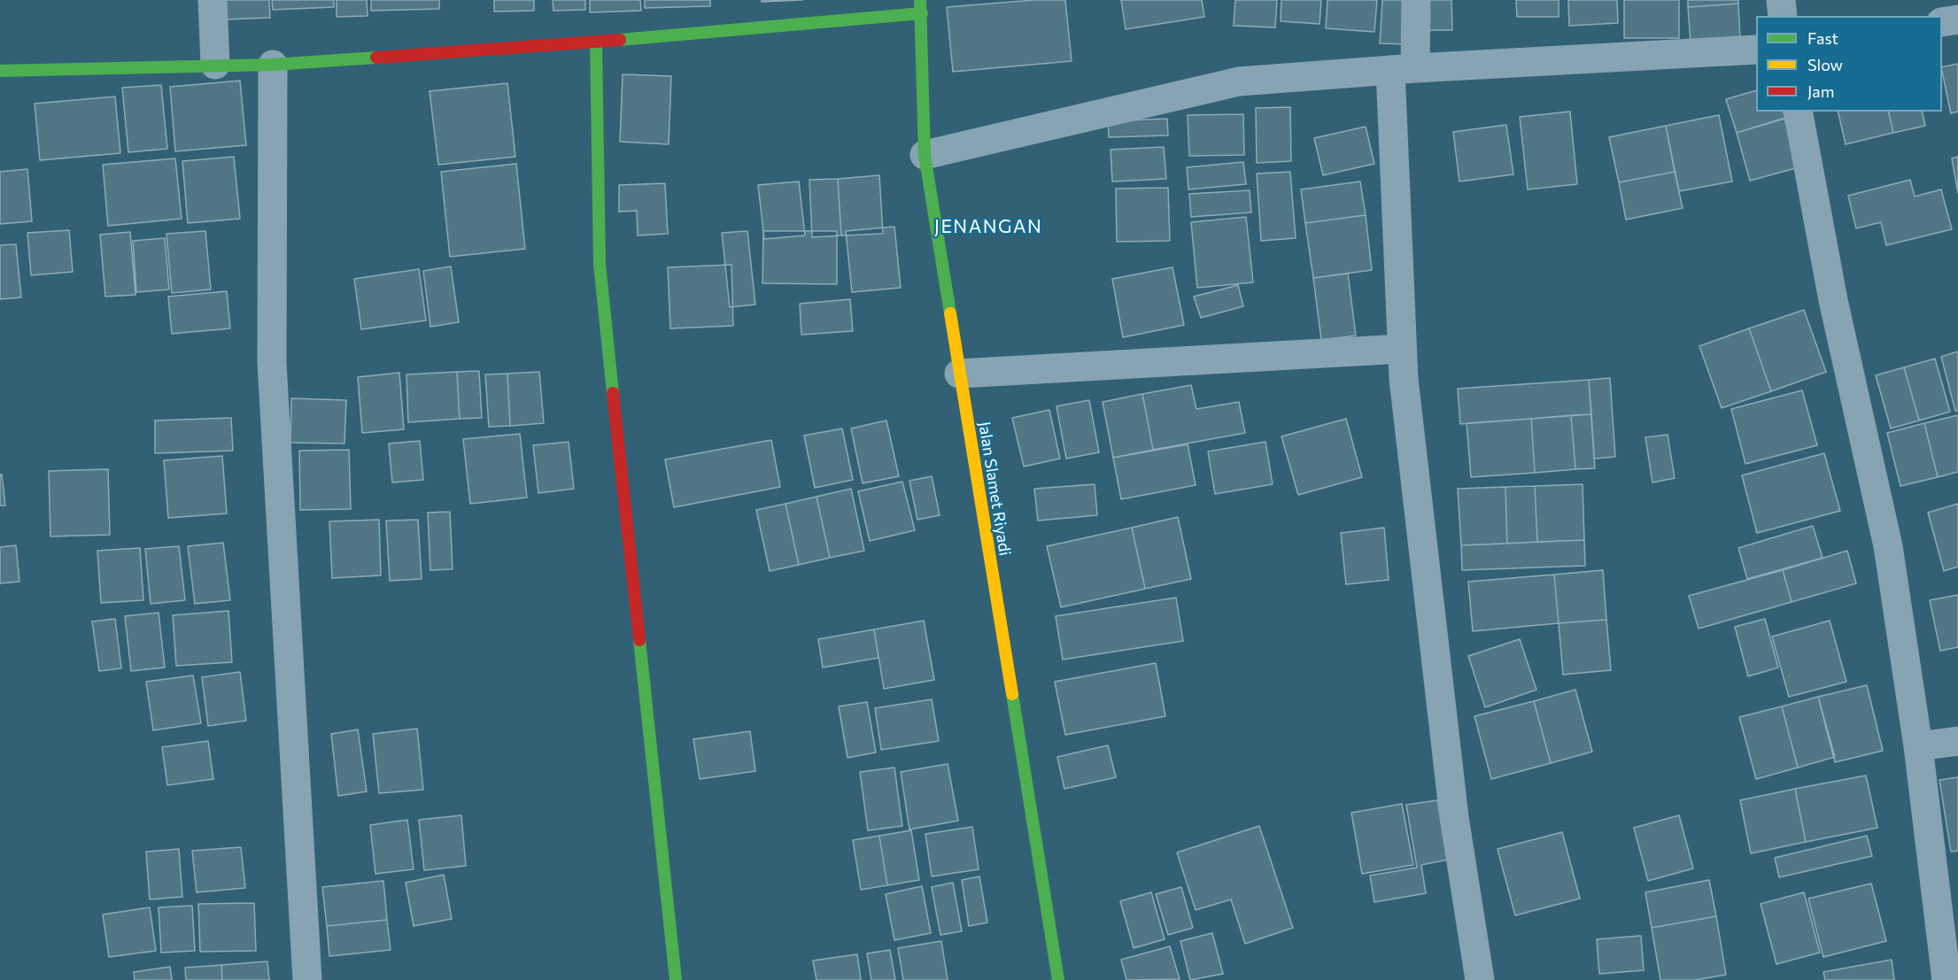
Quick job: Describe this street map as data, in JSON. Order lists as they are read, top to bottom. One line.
{"streets":{"street":["Jalan Slamet Riyadi"]},"districts":["JENANGAN"],"legend":["Fast","Slow","Jam"]}
